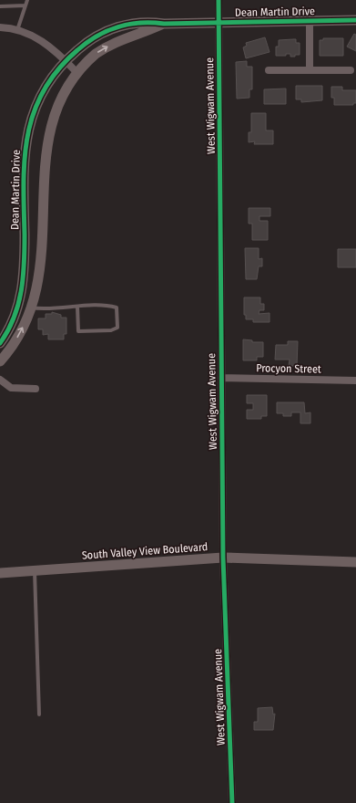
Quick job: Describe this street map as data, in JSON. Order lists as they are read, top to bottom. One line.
{"streets":{"street":["Dean Martin Drive","West Wigwam Avenue","Procyon Street","South Valley View Boulevard"]},"crossings":[["Dean Martin Drive","West Wigwam Avenue"],["West Wigwam Avenue","Procyon Street"],["West Wigwam Avenue","South Valley View Boulevard"]]}
